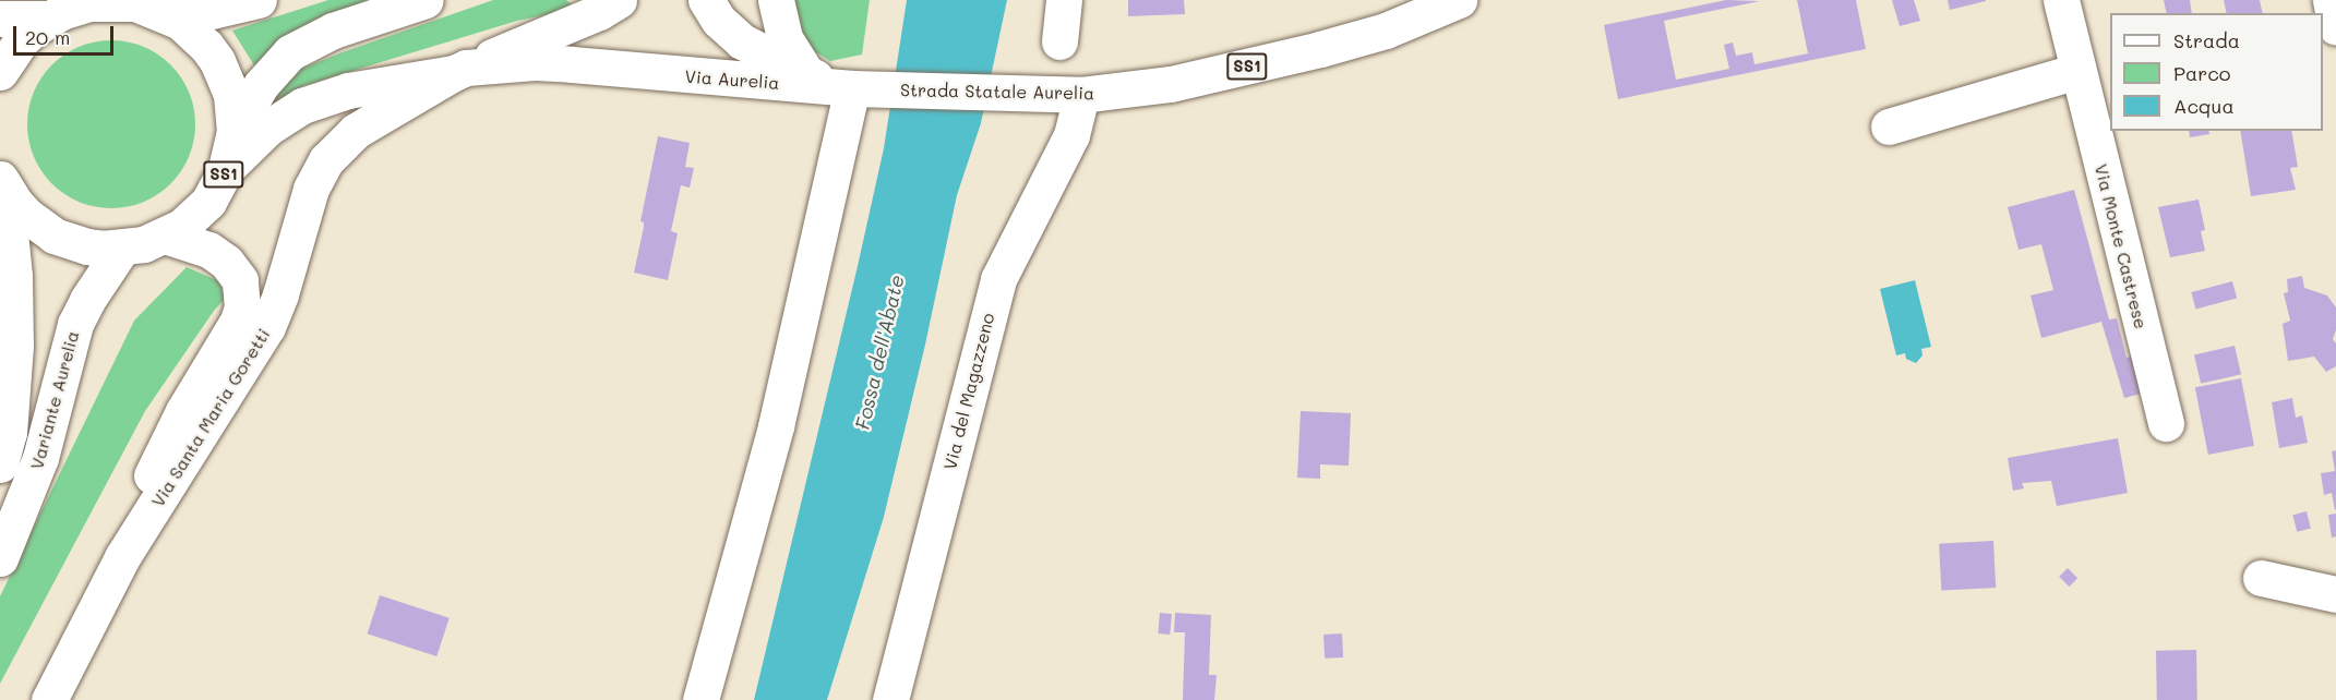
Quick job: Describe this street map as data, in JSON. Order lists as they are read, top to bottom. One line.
{"streets":{"main road":["SS1","Via Aurelia","Strada Statale Aurelia","Via Monte Castrese","Via del Magazzeno","Variante Aurelia","Via Santa Maria Goretti"]},"crossings":[["SS1","Via Aurelia"],["SS1","Variante Aurelia"],["SS1","Via Santa Maria Goretti"],["Via Aurelia","Strada Statale Aurelia"],["Via Aurelia","Via Santa Maria Goretti"],["Strada Statale Aurelia","Via del Magazzeno"]],"water":["Fossa dell'Abate"],"legend":["Strada","Parco","Acqua"],"scale_bar":"20 m"}
